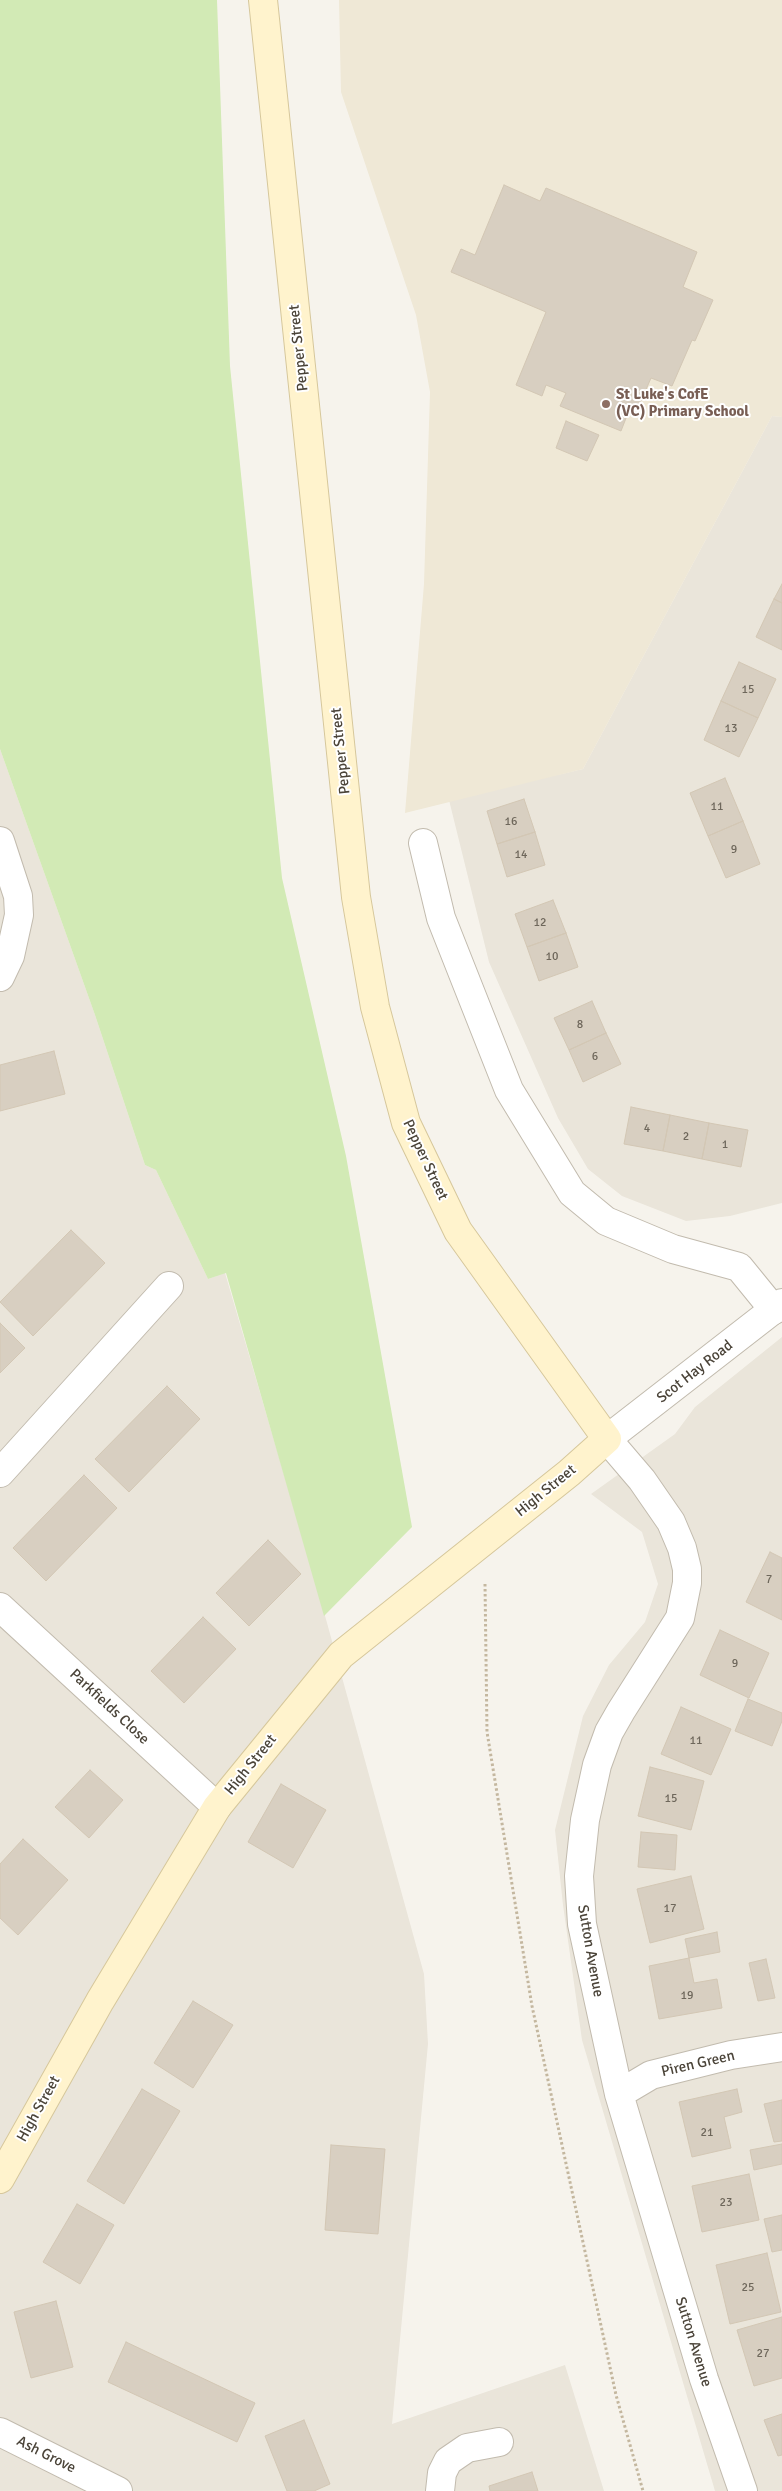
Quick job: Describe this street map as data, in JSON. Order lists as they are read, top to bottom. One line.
{"streets":{"main road":["Pepper Street","High Street"],"street":["Scot Hay Road","Parkfields Close","Sutton Avenue","Piren Green","Ash Grove"]},"crossings":[["Pepper Street","Scot Hay Road"],["Pepper Street","High Street"],["Pepper Street","Sutton Avenue"],["Scot Hay Road","High Street"],["Scot Hay Road","Sutton Avenue"],["High Street","Parkfields Close"],["High Street","Sutton Avenue"],["Sutton Avenue","Piren Green"]],"places":["St Luke's CofE (VC) Primary School"],"house_numbers":["15","13","11","16","9","14","12","10","8","6","4","2","1","7","9","11","15","17","19","21","23","25","27"]}
